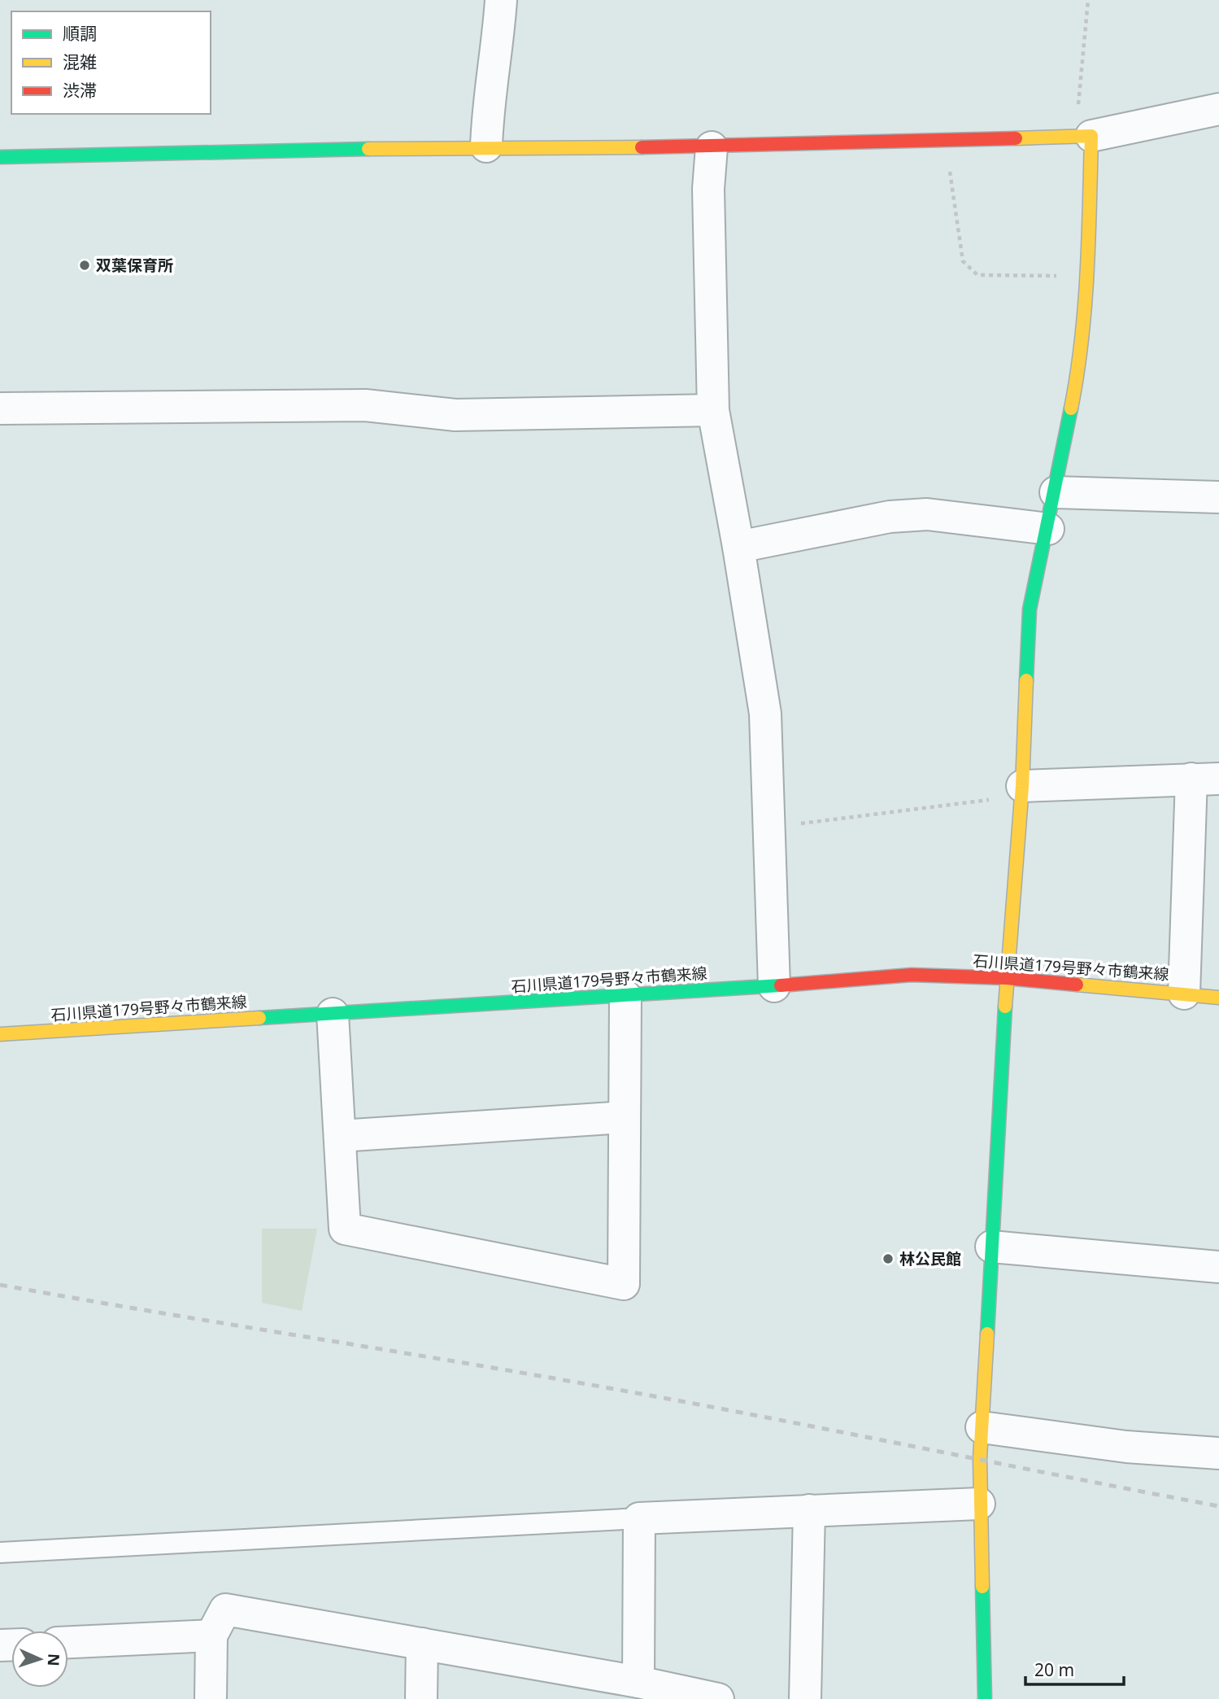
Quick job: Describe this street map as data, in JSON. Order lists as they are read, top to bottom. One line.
{"streets":{"street":["石川県道179号野々市鶴来線"]},"places":["双葉保育所","林公民館"],"legend":["順調","混雑","渋滞"],"scale_bar":"20 m","north":"right"}
